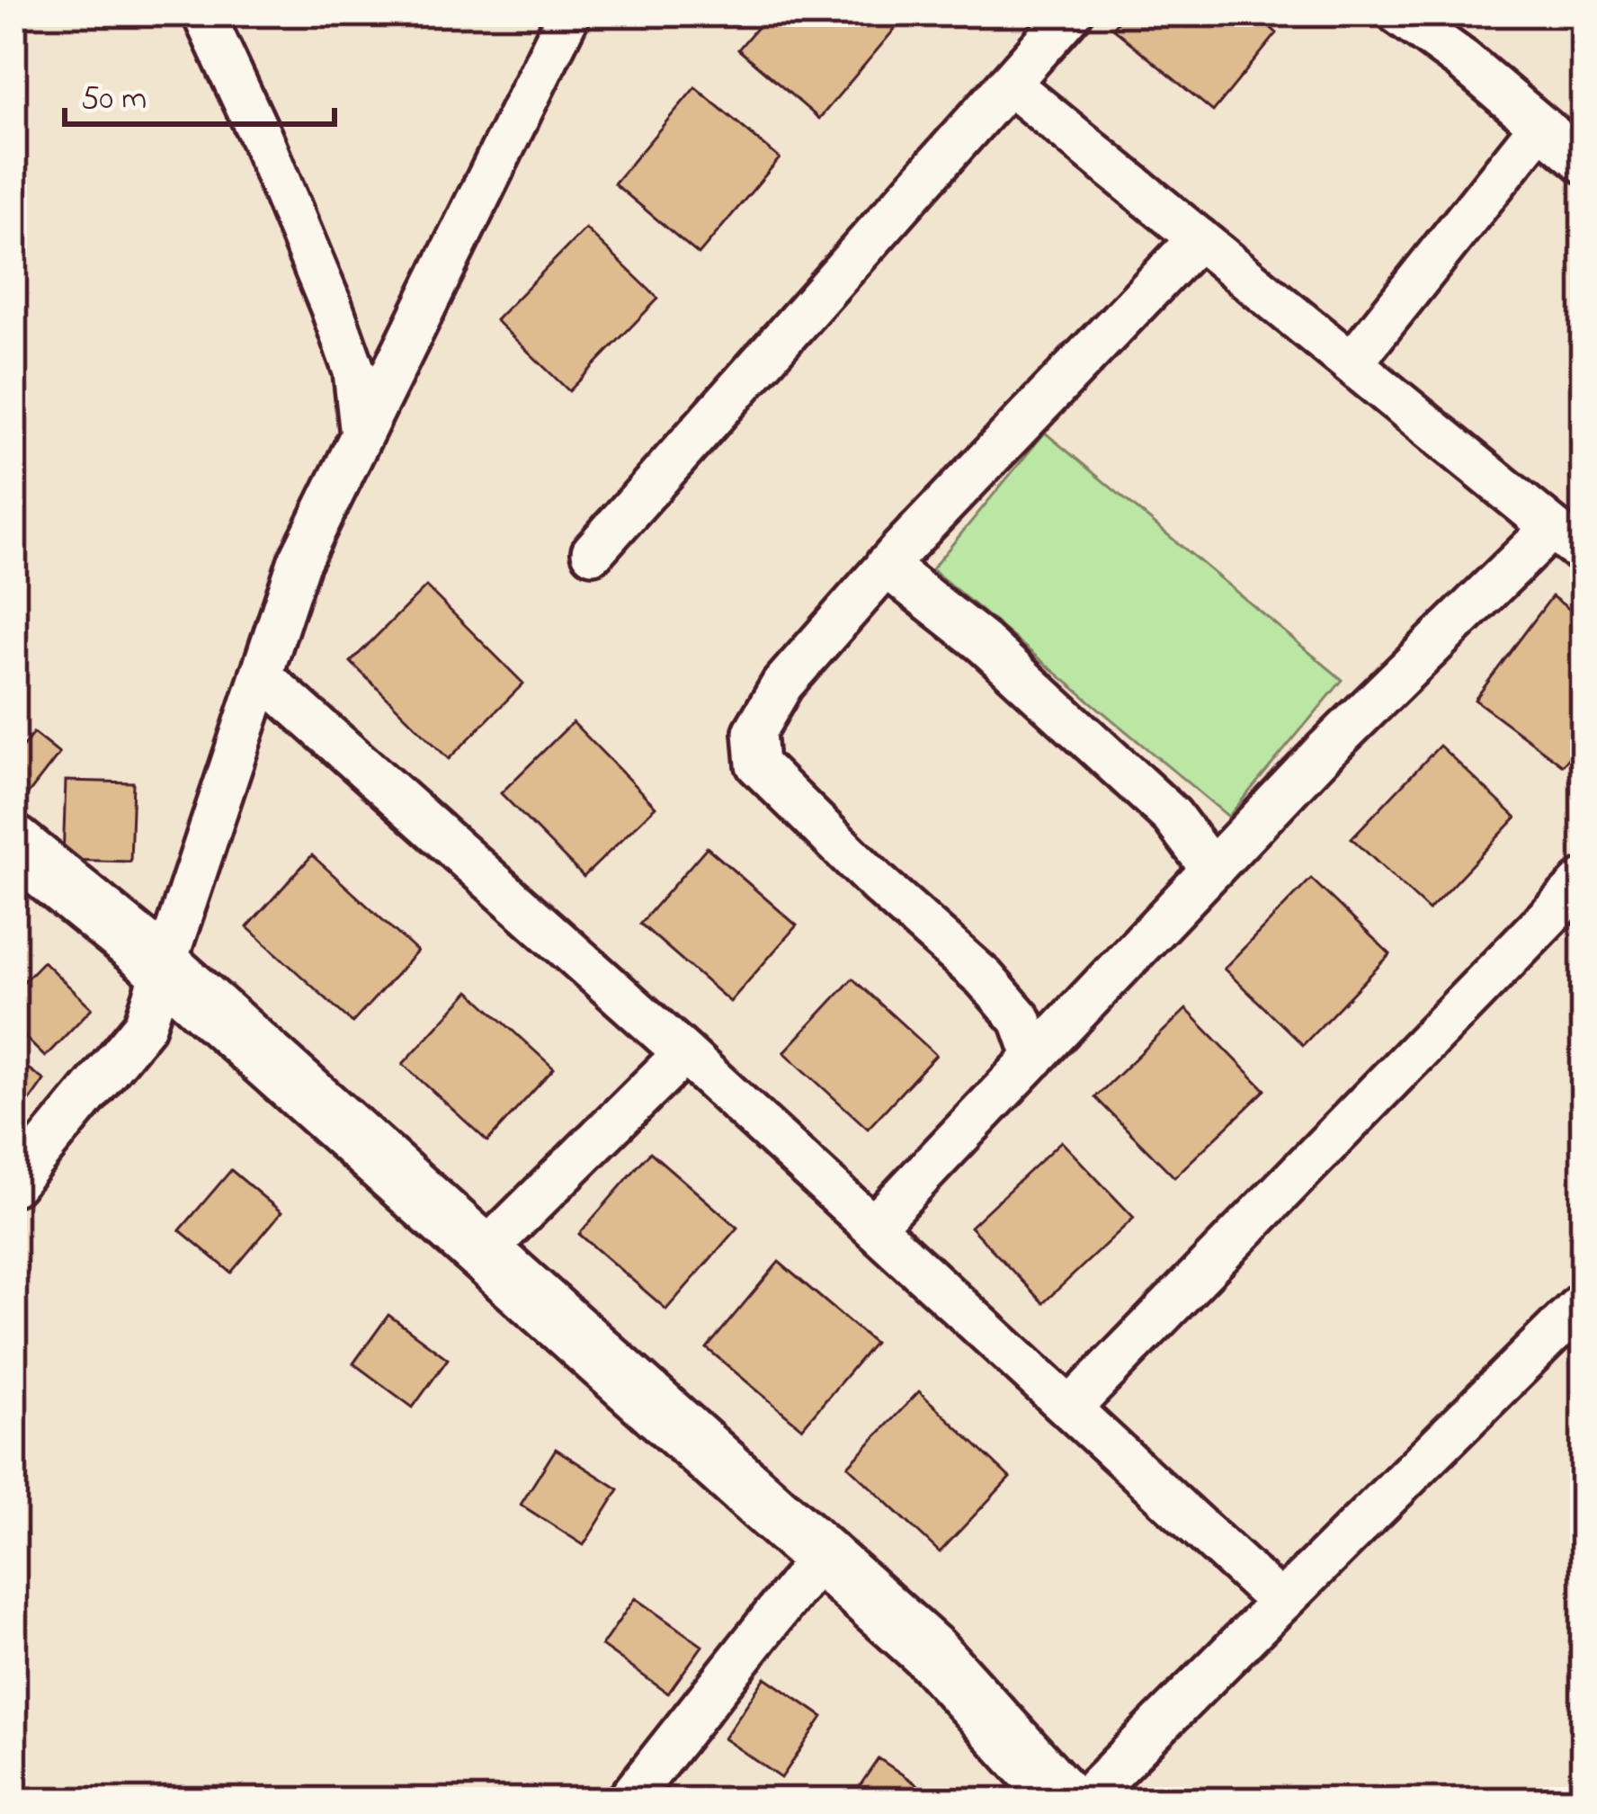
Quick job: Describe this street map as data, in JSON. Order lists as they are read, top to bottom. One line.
{"scale_bar":"50 m"}
